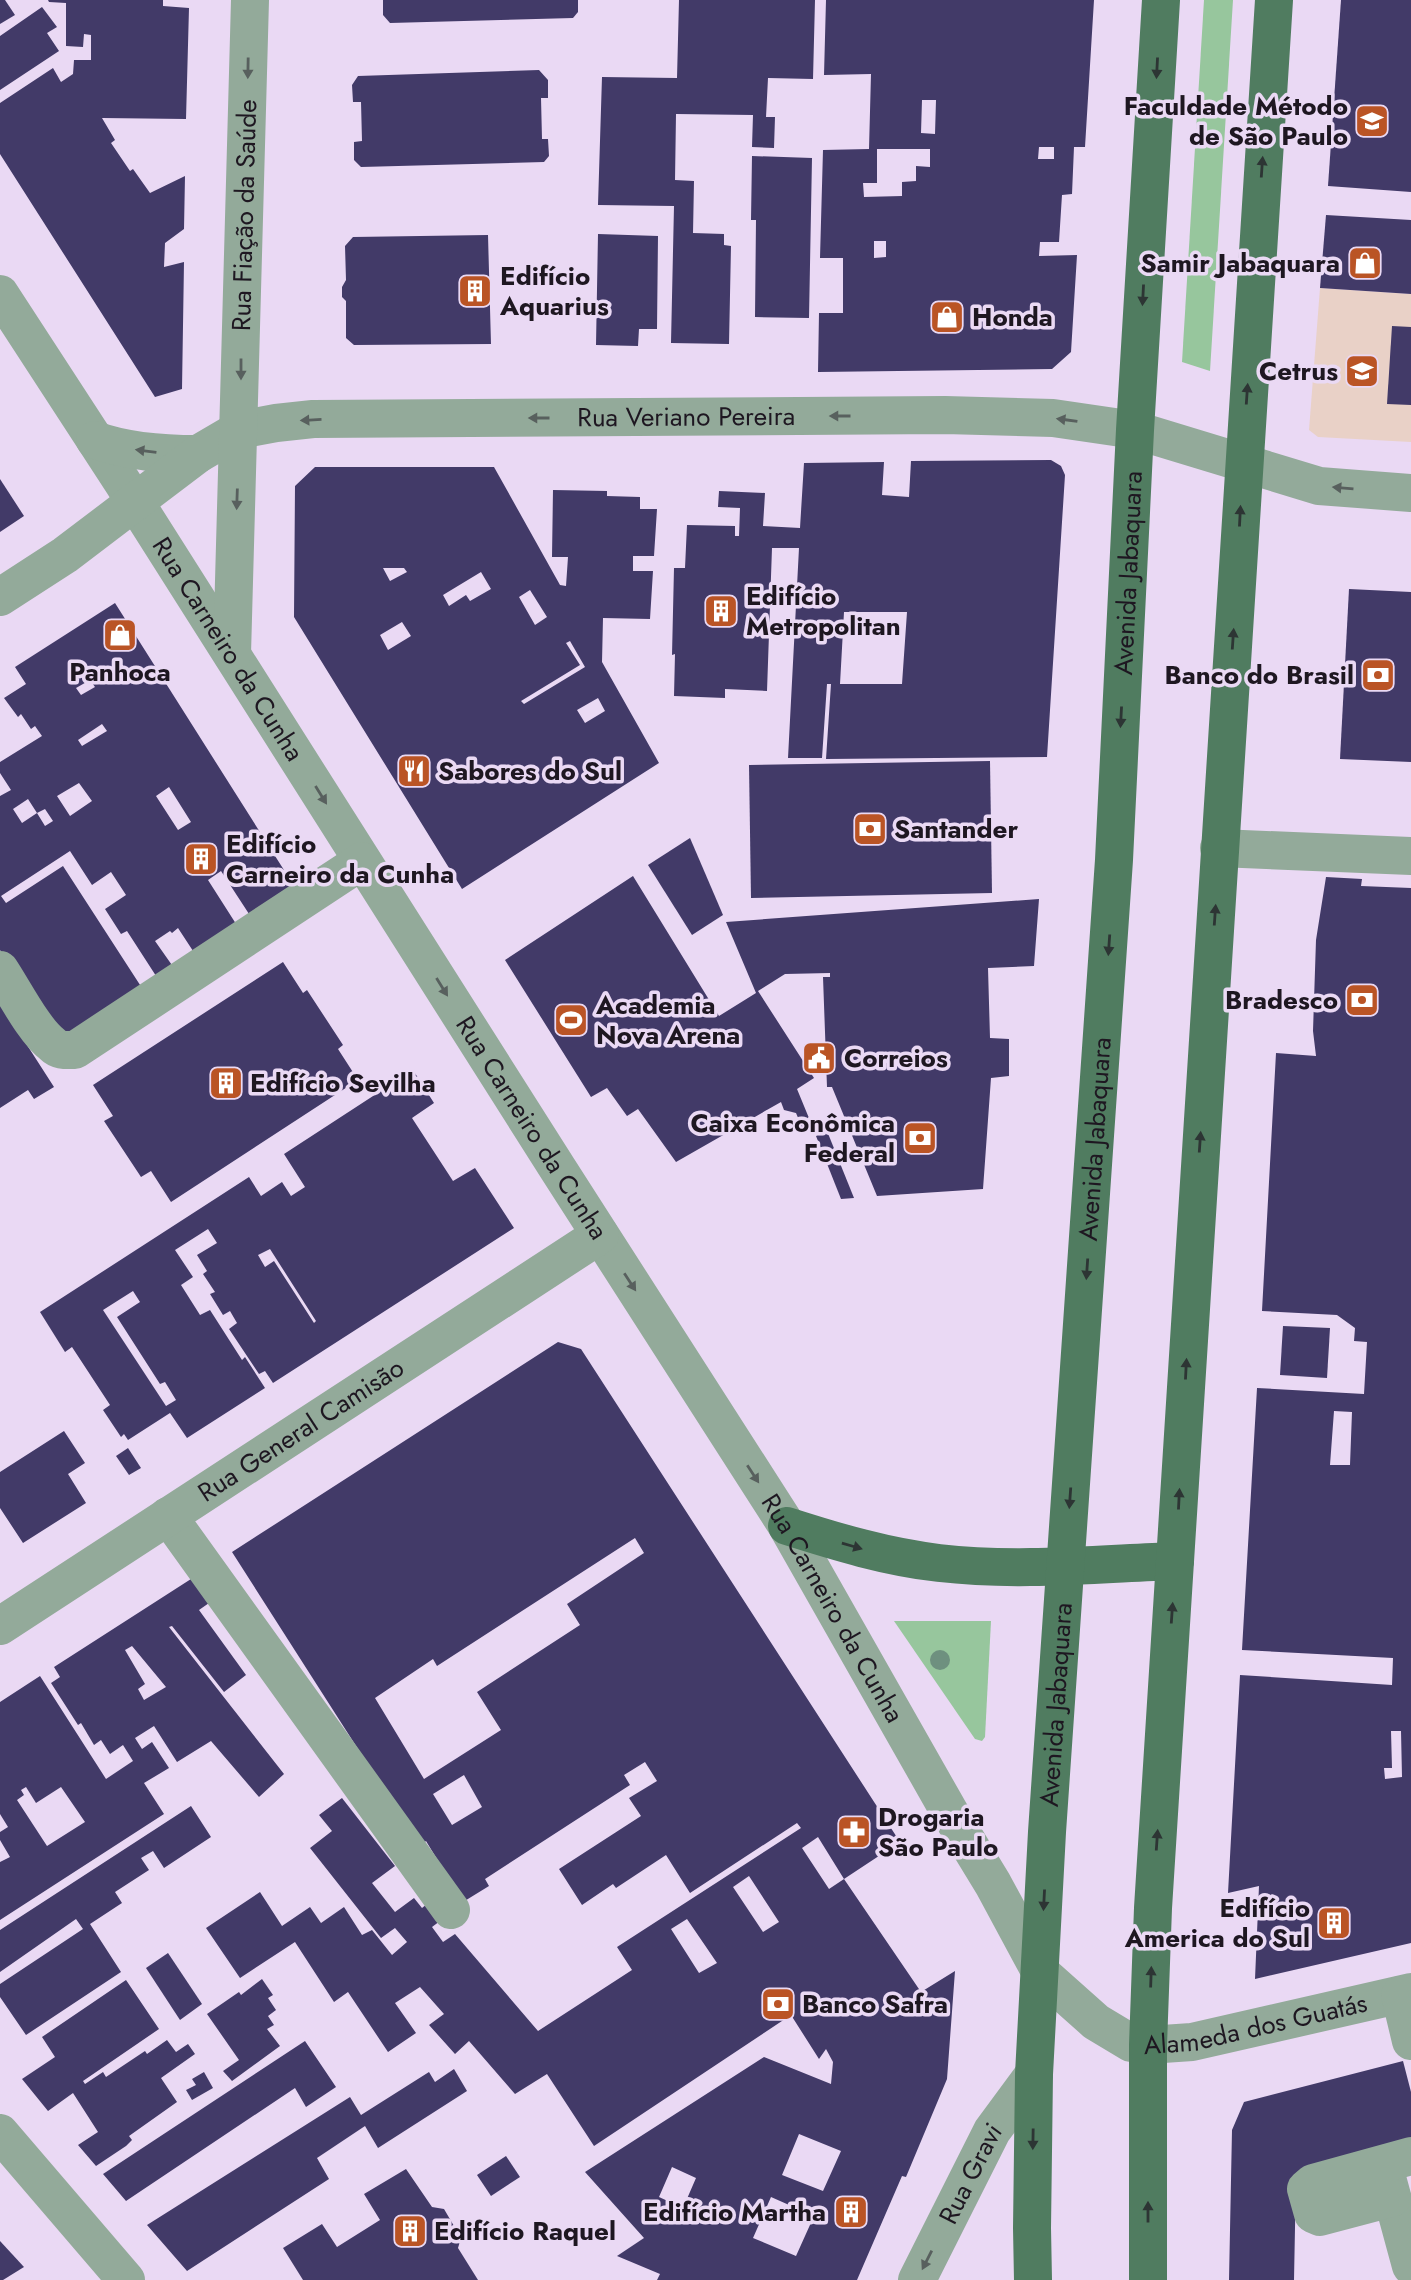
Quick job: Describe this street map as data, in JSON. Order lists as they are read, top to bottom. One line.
{"streets":{"main road":["Avenida Jabaquara"],"street":["Rua Fiação da Saúde","Rua Veriano Pereira","Rua Carneiro da Cunha","Rua General Camisão","Alameda dos Guatás","Rua Gravi"]},"crossings":[["Rua Fiação da Saúde","Rua Veriano Pereira"],["Rua Veriano Pereira","Avenida Jabaquara"],["Rua Veriano Pereira","Rua Carneiro da Cunha"],["Avenida Jabaquara","Rua Carneiro da Cunha"],["Avenida Jabaquara","Alameda dos Guatás"],["Avenida Jabaquara","Rua Gravi"],["Rua Carneiro da Cunha","Rua General Camisão"],["Rua Carneiro da Cunha","Alameda dos Guatás"]],"one_way":["Rua Fiação da Saúde","Rua Veriano Pereira","Rua Carneiro da Cunha","Rua Gravi"],"places":{"school or university":["Faculdade Método de São Paulo","Cetrus"],"shop":["Samir Jabaquara","Honda","Panhoca"],"building":["Edifício Aquarius","Edifício Metropolitan","Edifício Carneiro da Cunha","Edifício Sevilha","Edifício America do Sul","Edifício Martha","Edifício Raquel"],"bank":["Banco do Brasil","Santander","Bradesco","Caixa Econômica Federal","Banco Safra"],"restaurant":["Sabores do Sul"],"sports":["Academia Nova Arena"],"public building":["Correios"],"pharmacy":["Drogaria São Paulo"]}}
